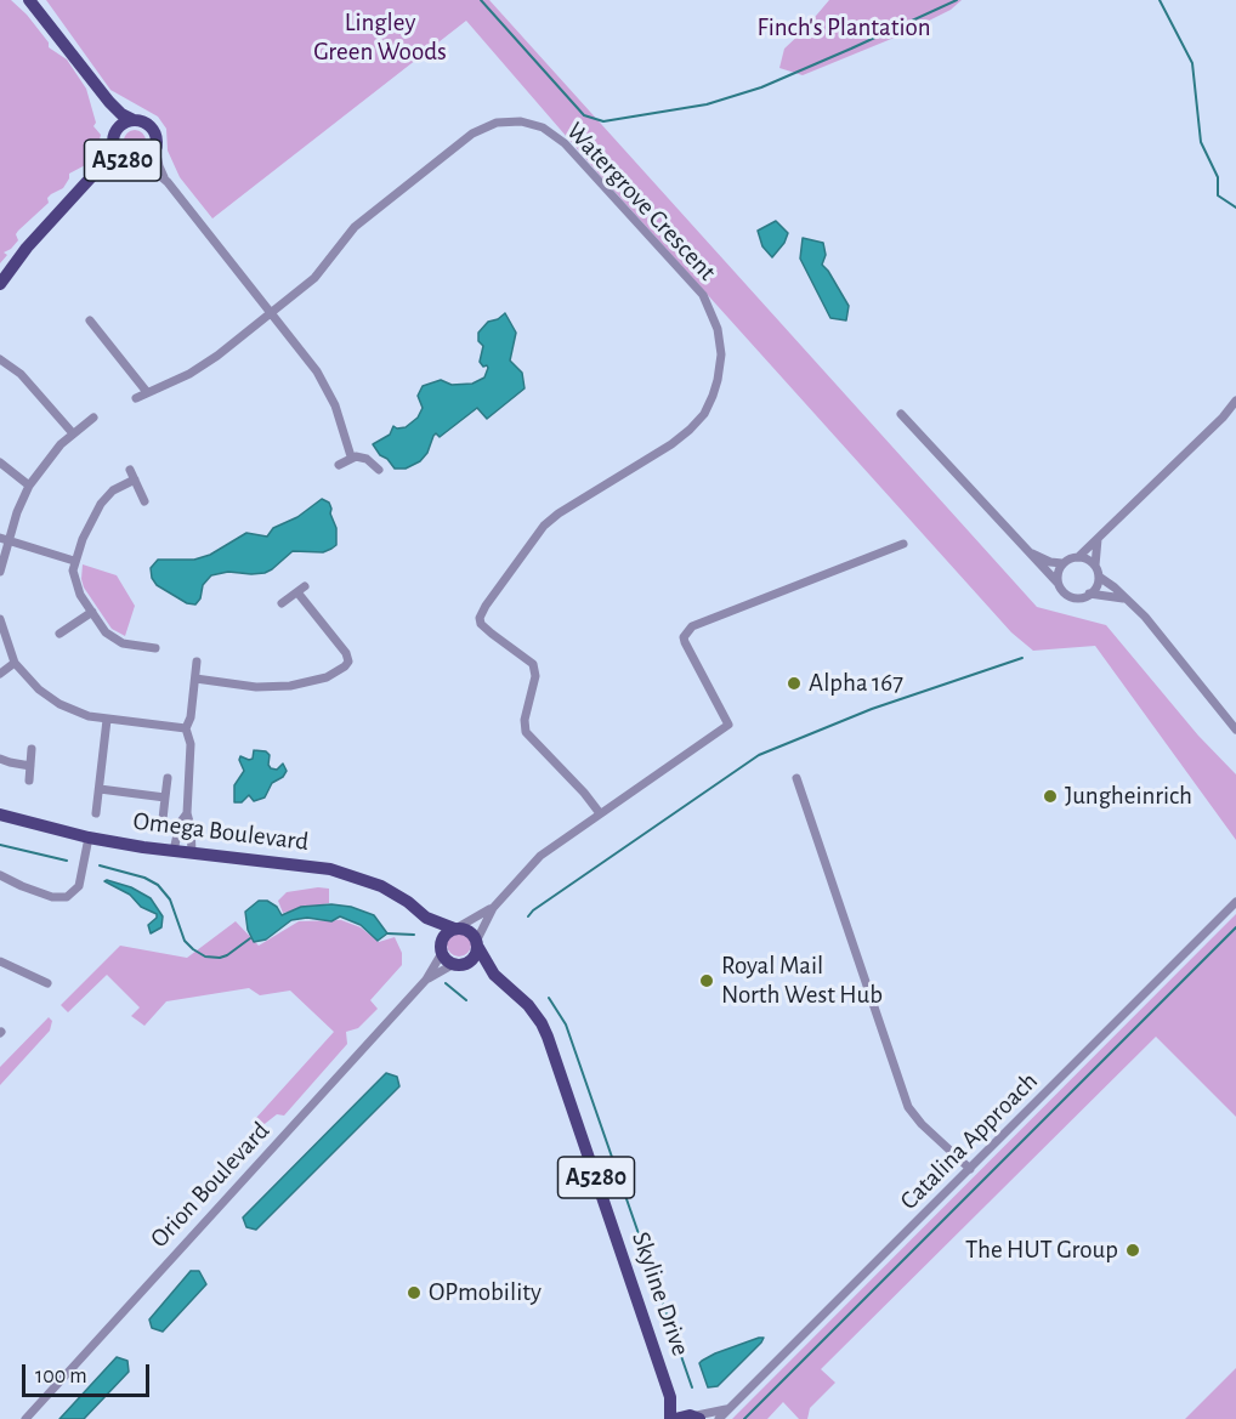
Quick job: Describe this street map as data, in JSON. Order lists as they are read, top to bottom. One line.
{"streets":{"main road":["A5280","Omega Boulevard","Skyline Drive"],"street":["Watergrove Crescent","Catalina Approach","Orion Boulevard"]},"crossings":[["A5280","Omega Boulevard"],["A5280","Orion Boulevard"],["A5280","Skyline Drive"],["Omega Boulevard","Orion Boulevard"],["Omega Boulevard","Skyline Drive"],["Orion Boulevard","Skyline Drive"]],"parks":["Lingley Green Woods","Finch's Plantation"],"places":["Alpha 167","Jungheinrich","Royal Mail North West Hub","The HUT Group","OPmobility"],"scale_bar":"100 m"}
